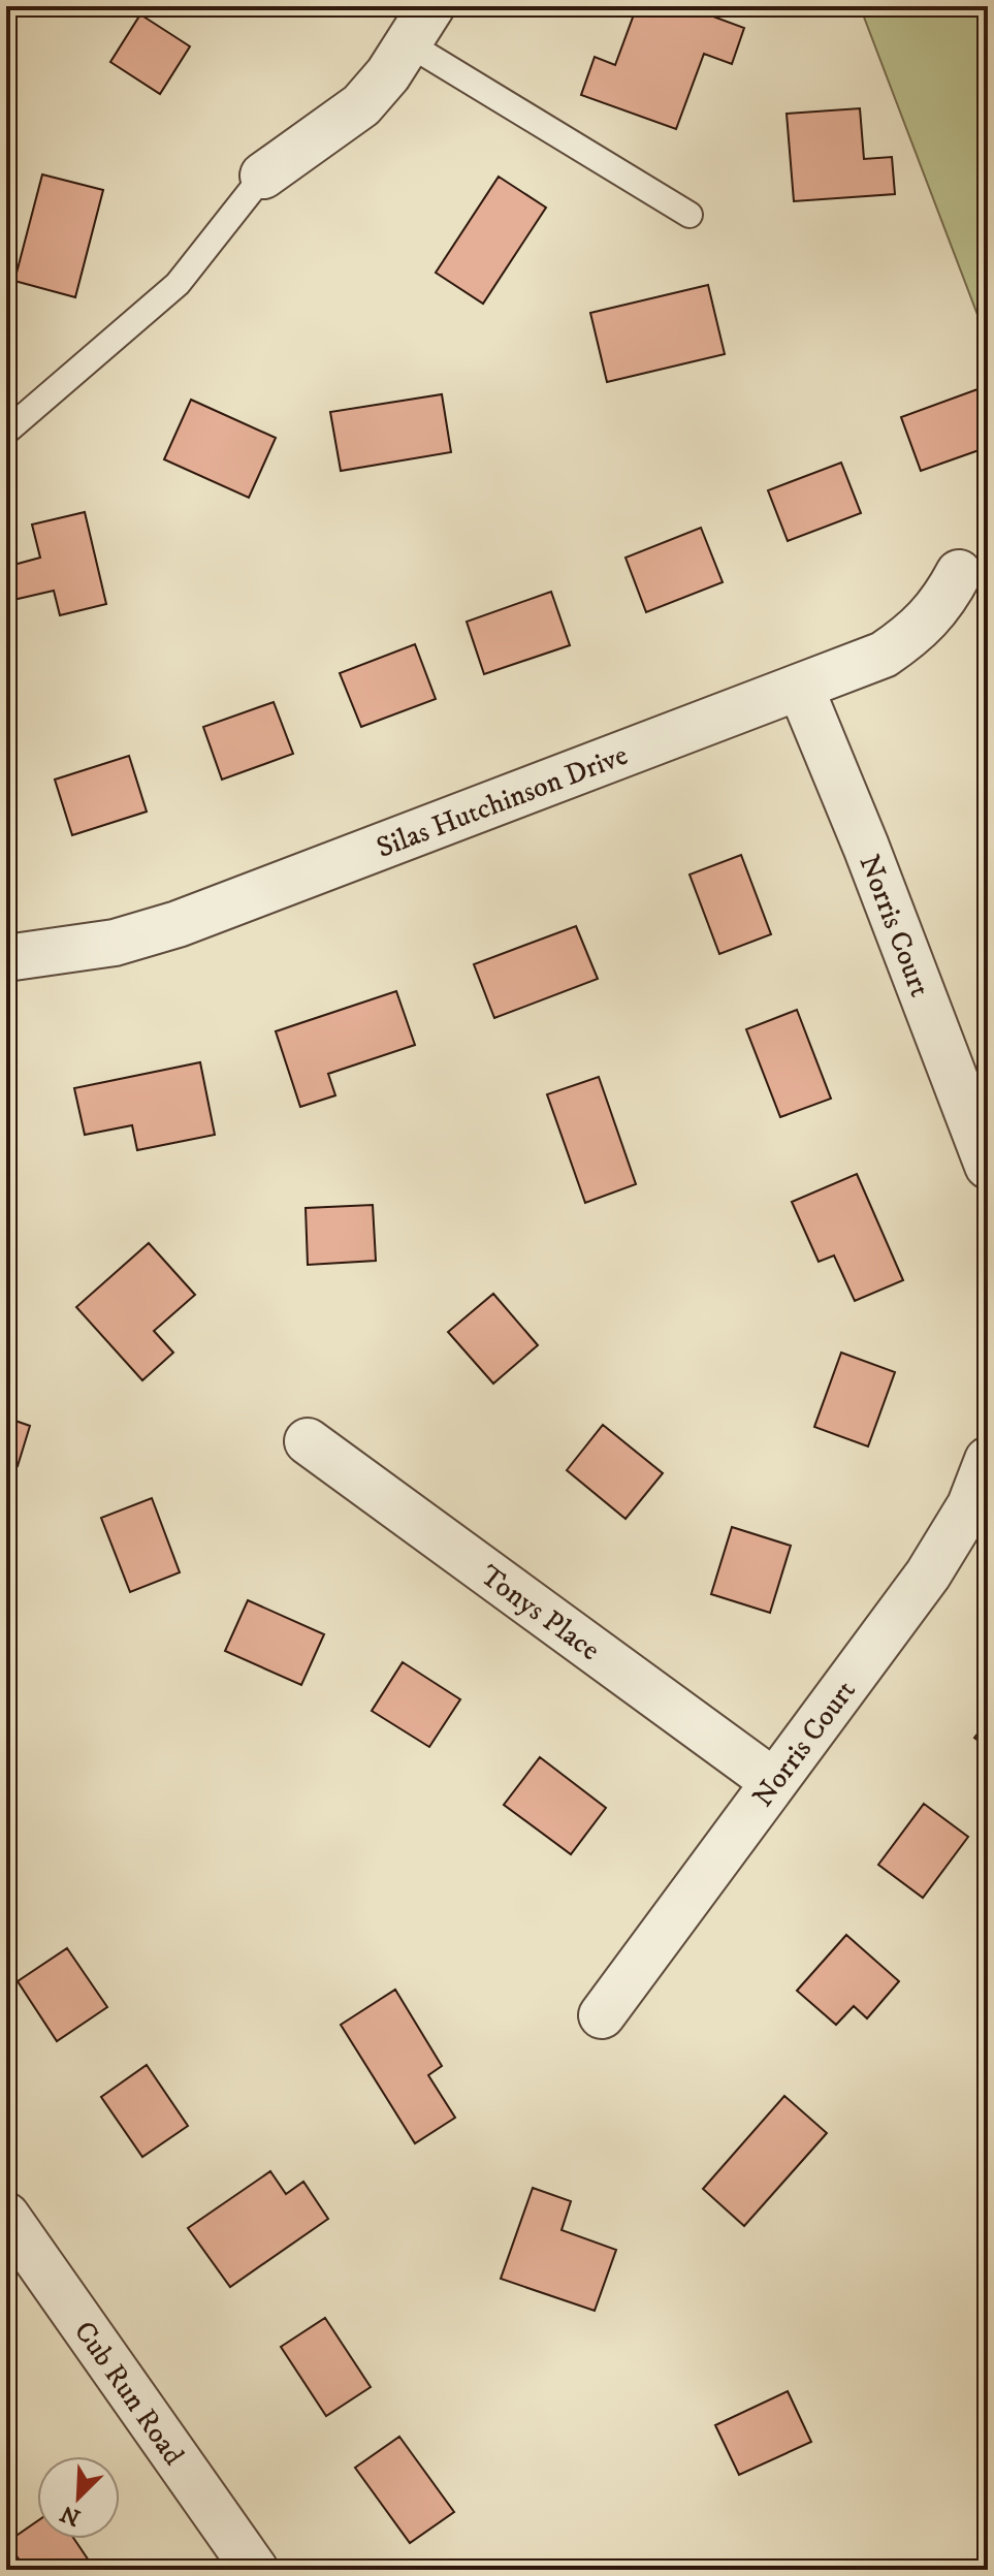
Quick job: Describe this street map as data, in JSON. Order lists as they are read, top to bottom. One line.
{"streets":{"street":["Silas Hutchinson Drive","Norris Court","Tonys Place","Cub Run Road"]},"crossings":[["Silas Hutchinson Drive","Norris Court"],["Norris Court","Tonys Place"]],"north":"bottom left"}
